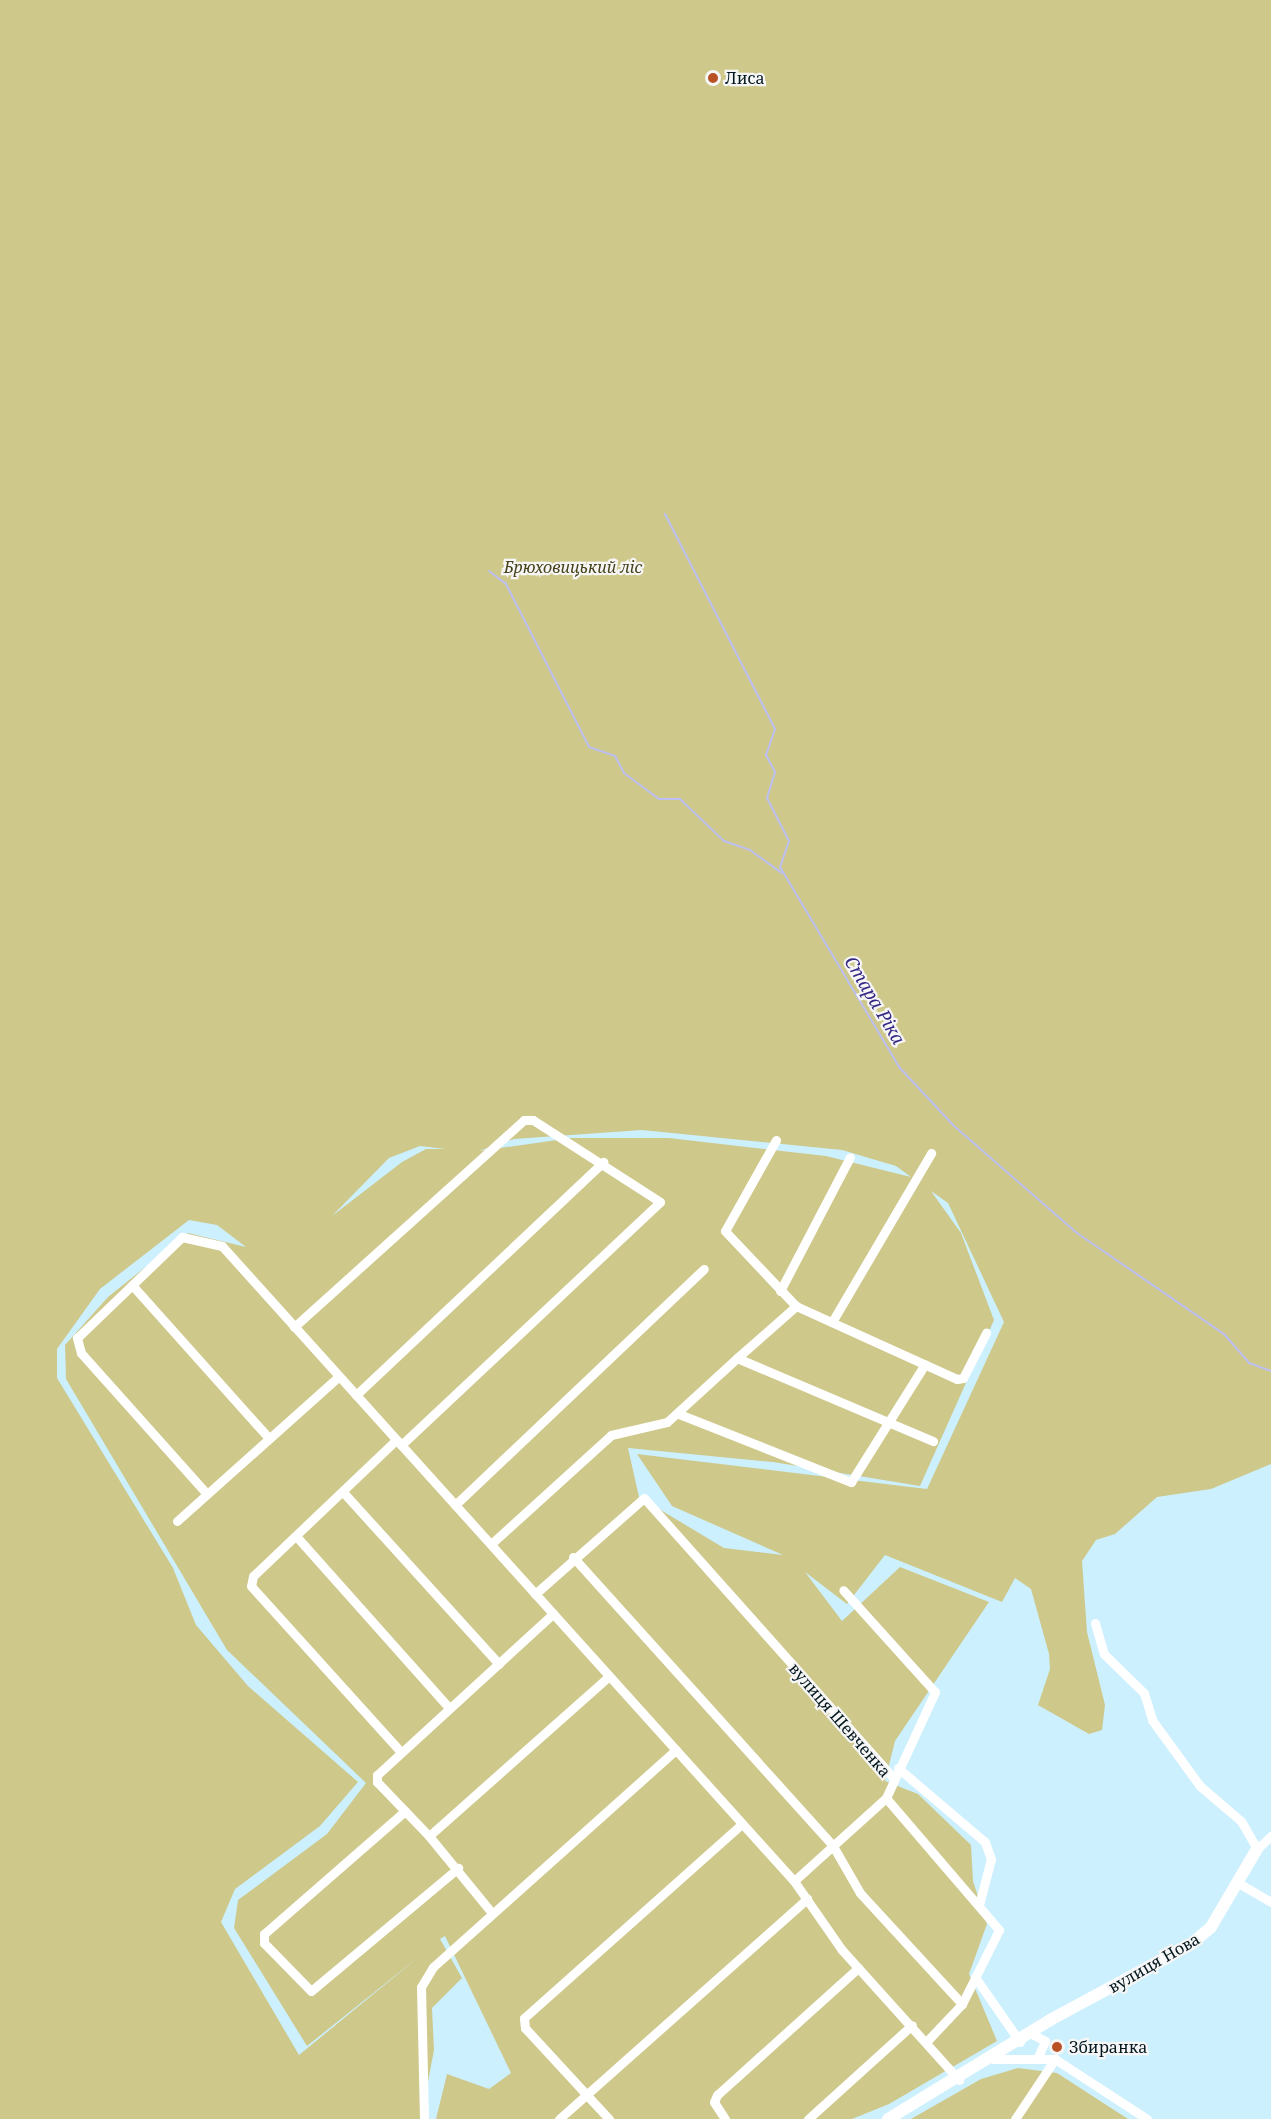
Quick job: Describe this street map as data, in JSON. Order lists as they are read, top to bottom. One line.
{"streets":{"street":["вулиця Шевченка","вулиця Нова"]},"water":["Стара Ріка"],"parks":["Брюховицький ліс"],"places":["Лиса","Збиранка"]}
